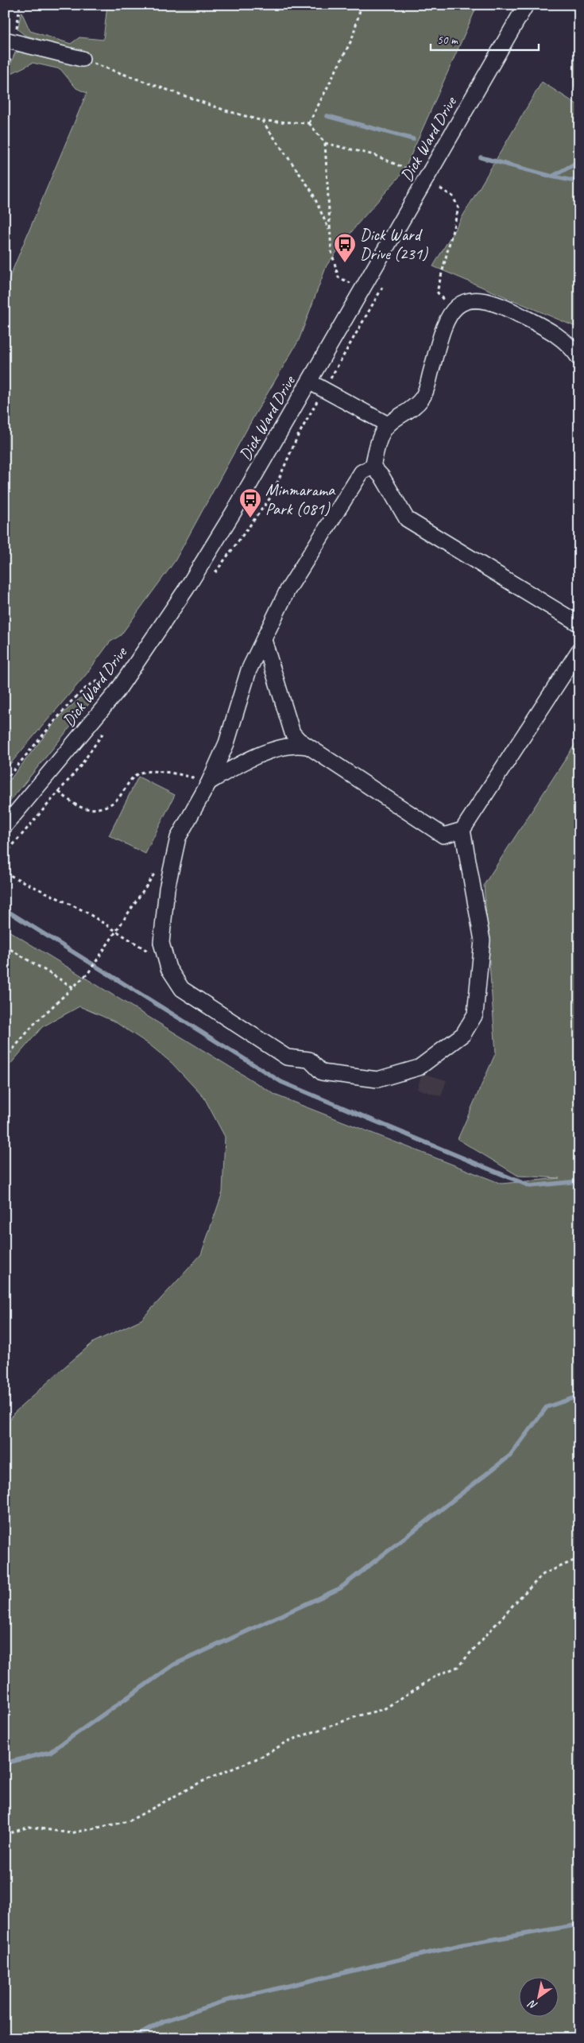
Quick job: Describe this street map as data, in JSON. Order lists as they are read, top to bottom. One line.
{"streets":{"street":["Dick Ward Drive"]},"places":{"bus stop":["Dick Ward Drive (231)","Minmarama Park (081)"]},"scale_bar":"50 m","north":"bottom left"}
